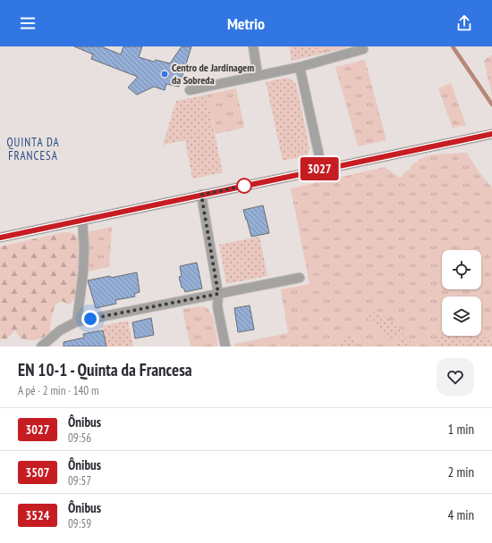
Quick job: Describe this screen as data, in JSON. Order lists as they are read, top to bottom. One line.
{"districts":["QUINTA DA FRANCESA"],"places":["Centro de Jardinagem da Sobreda"],"lines":["bus line 3027"],"page":{"header":"Metrio","on_map":"3027","heading":["EN 10-1 - Quinta da Francesa","A pé · 2 min · 140 m"],"list":[{"mark":"3027","name":"Ônibus","note":"09:56","value":"1 min"},{"mark":"3507","name":"Ônibus","note":"09:57","value":"2 min"},{"mark":"3524","name":"Ônibus","note":"09:59","value":"4 min"}]}}
